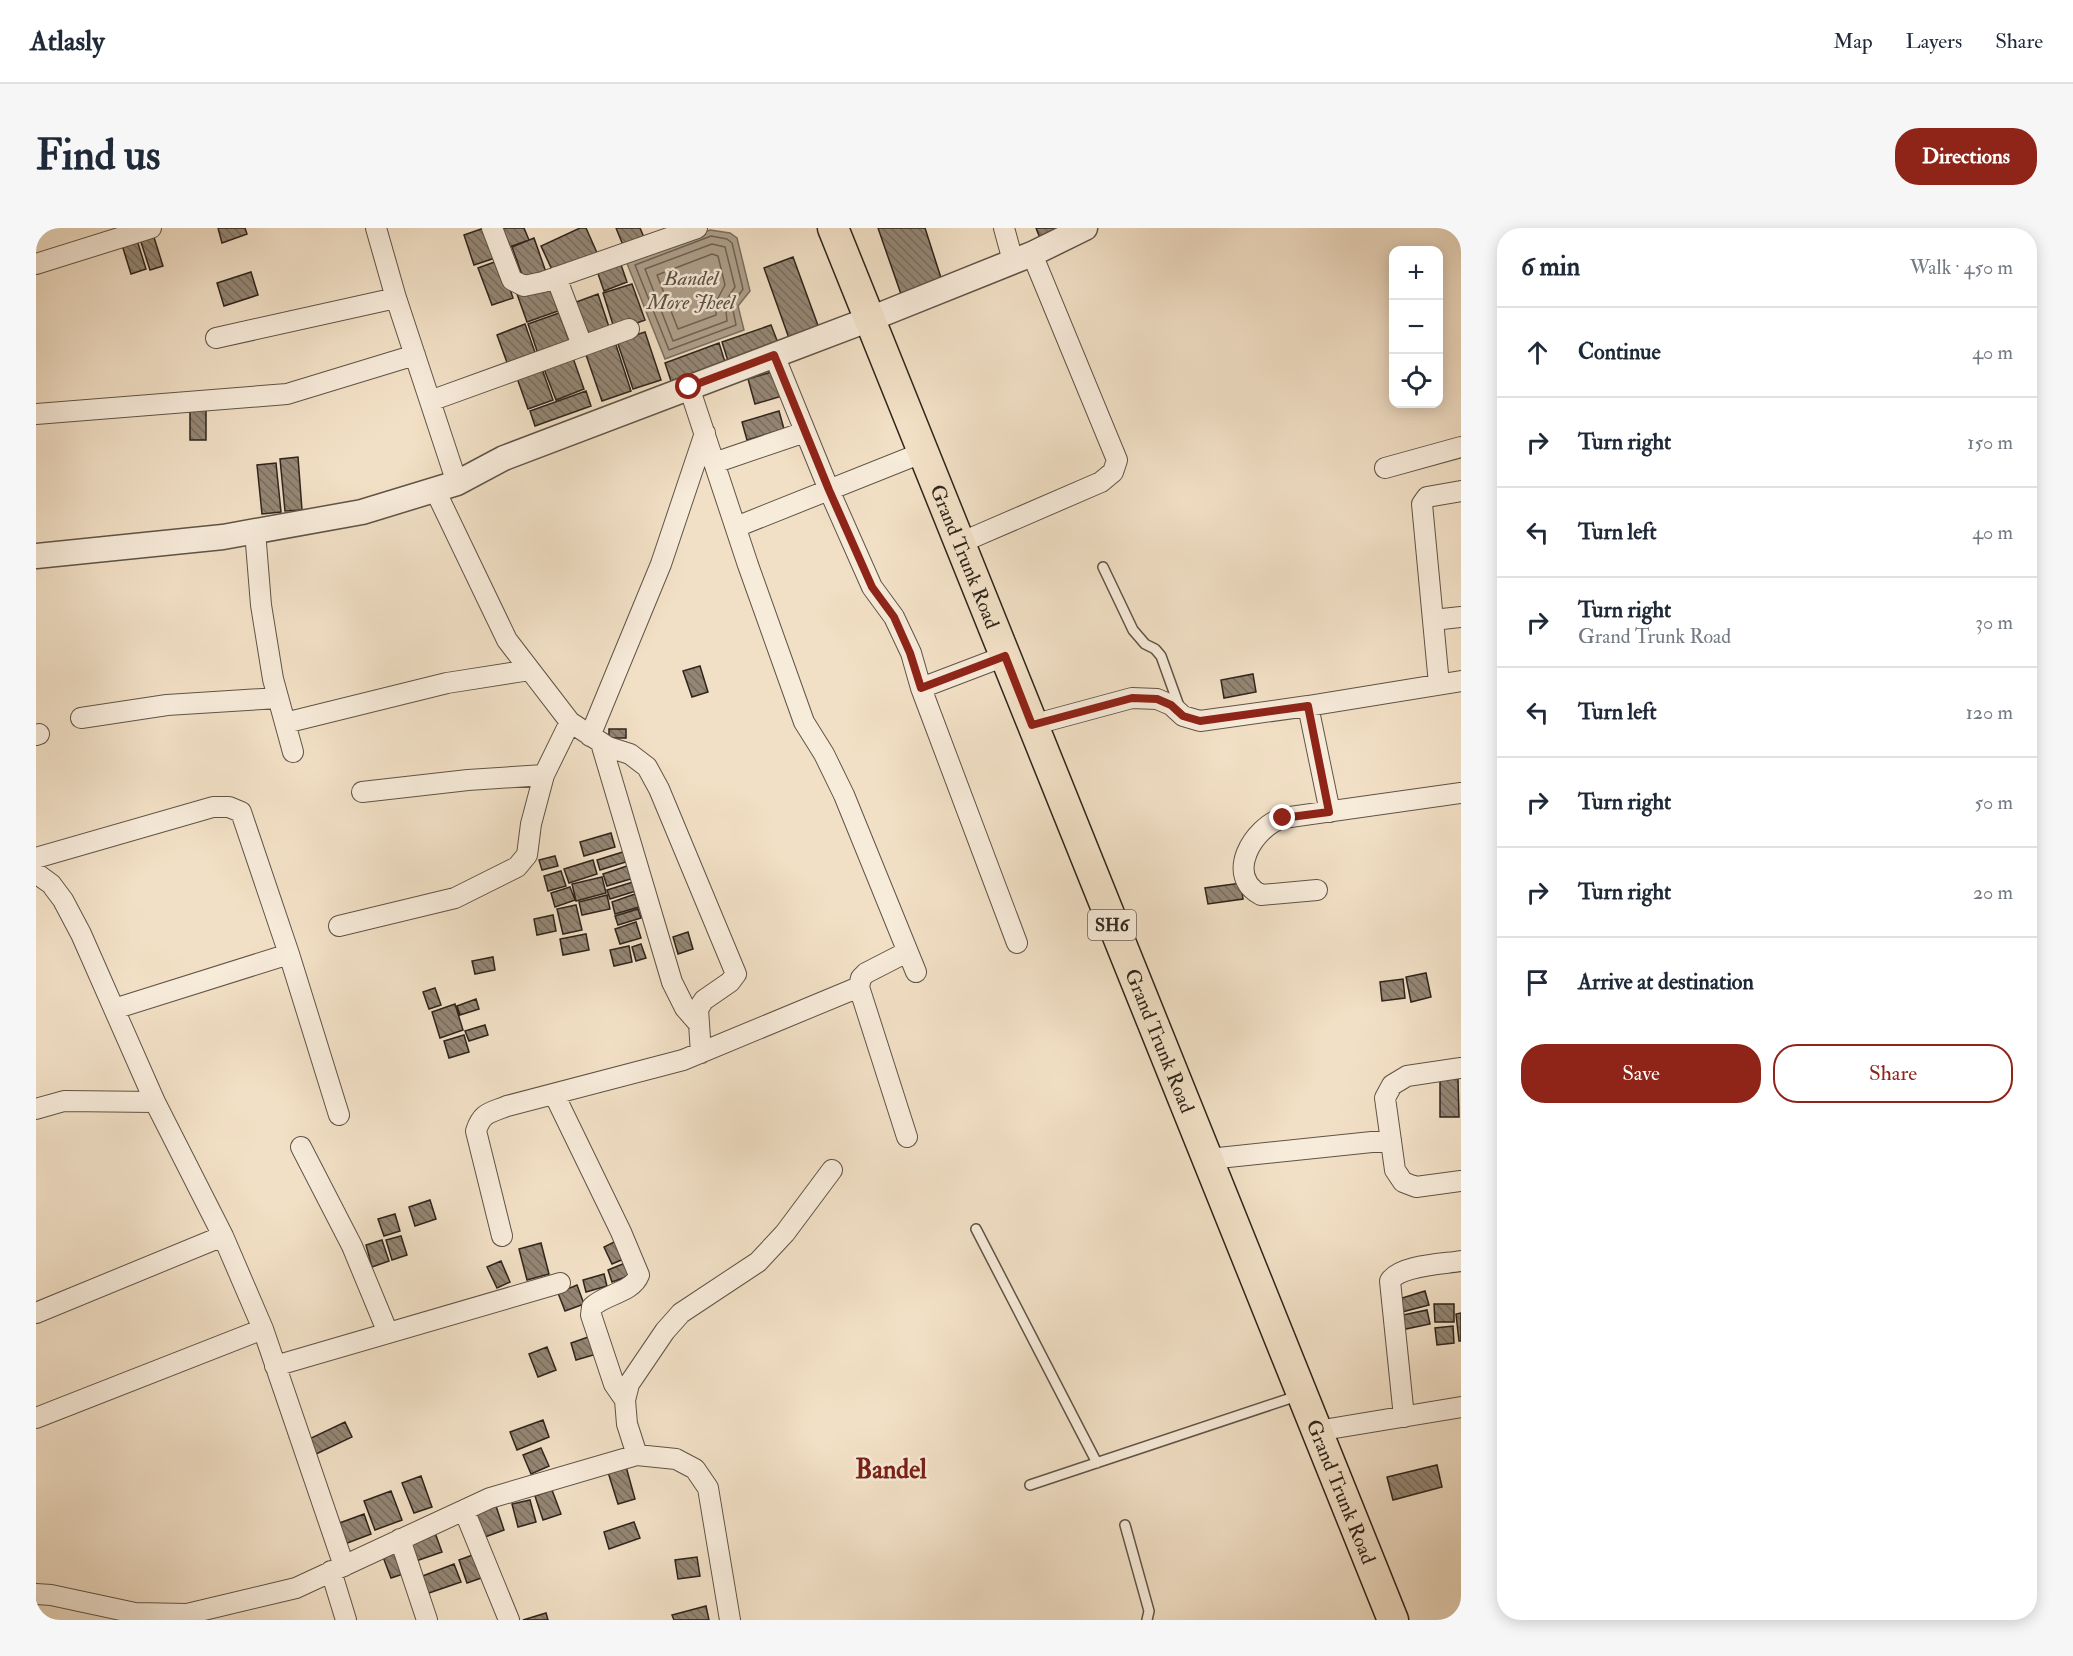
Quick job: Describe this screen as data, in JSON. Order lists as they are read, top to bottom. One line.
{"streets":{"main road":["Grand Trunk Road","SH6"]},"districts":["Bandel"],"water":["Bandel More Jheel"],"page":{"header":"Atlasly","nav":["Map","Layers","Share"],"buttons":["Directions",["Save","Share"]],"title":"Find us","heading":["6 min","Walk · 450 m"],"map_buttons":["+","−"],"list":[["Continue","40 m"],["Turn right","150 m"],["Turn left","40 m"],["Turn right","Grand Trunk Road","30 m"],["Turn left","120 m"],["Turn right","50 m"],["Turn right","20 m"],"Arrive at destination"]}}
